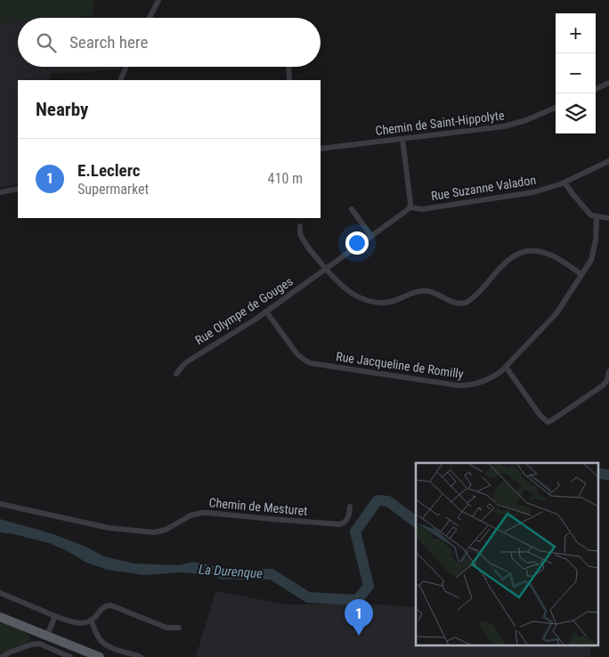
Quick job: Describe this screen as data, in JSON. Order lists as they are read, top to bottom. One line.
{"streets":{"street":["Chemin de Saint-Hippolyte","Rue Suzanne Valadon","Rue Olympe de Gouges","Rue Jacqueline de Romilly","Chemin de Mesturet"]},"crossings":[["Rue Suzanne Valadon","Rue Olympe de Gouges"],["Rue Olympe de Gouges","Rue Jacqueline de Romilly"]],"water":["La Durenque"],"page":{"map_buttons":["+","−"],"search":"Search here","heading":"Nearby","list":[{"mark":"1","name":"E.Leclerc","note":"Supermarket","value":"410 m"}],"pins":"1"}}
